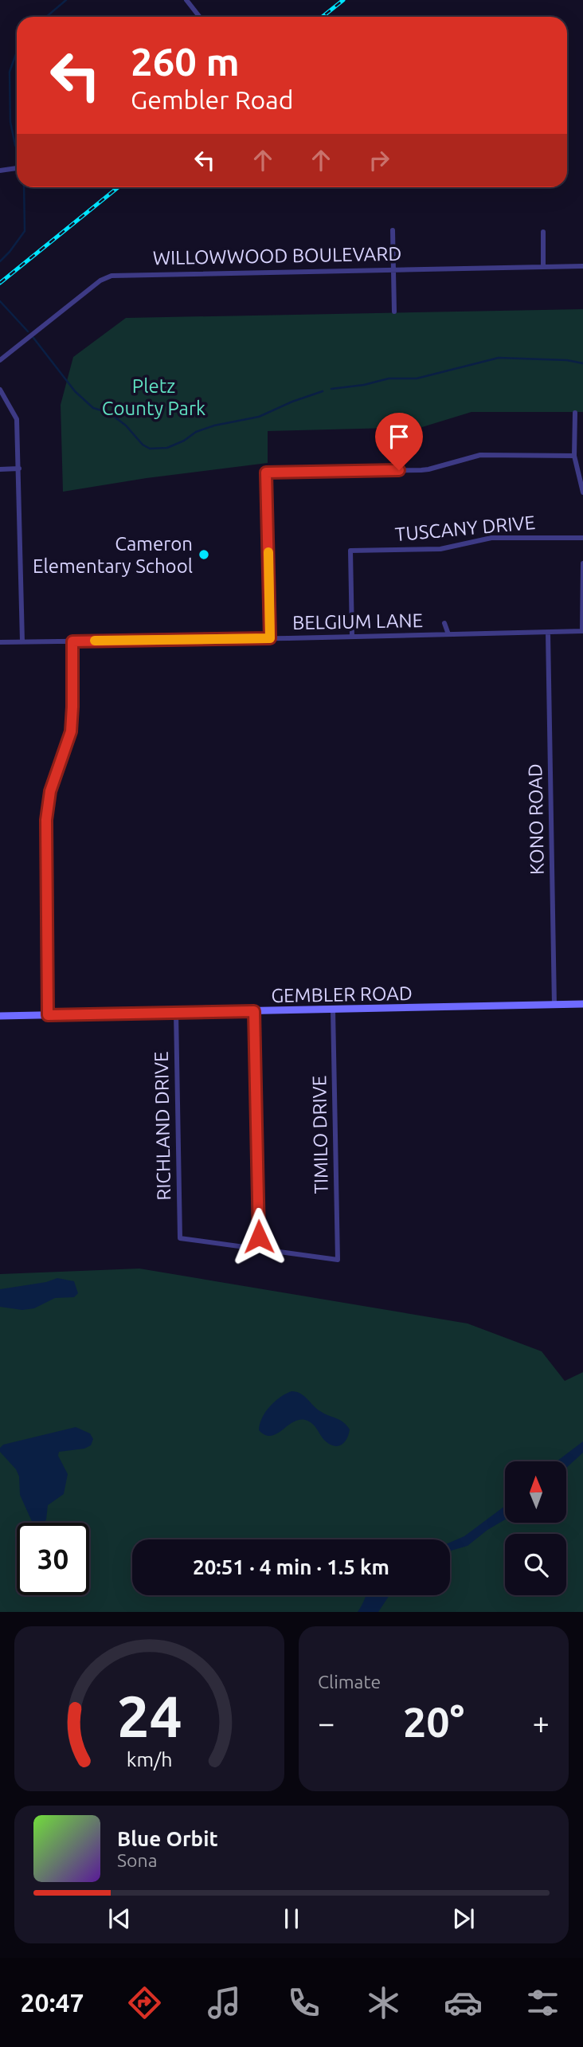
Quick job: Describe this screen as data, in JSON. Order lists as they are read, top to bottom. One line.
{"streets":{"main road":["GEMBLER ROAD"],"street":["WILLOWWOOD BOULEVARD","TUSCANY DRIVE","BELGIUM LANE","KONO ROAD","RICHLAND DRIVE","TIMILO DRIVE"]},"crossings":[["TUSCANY DRIVE","BELGIUM LANE"],["BELGIUM LANE","KONO ROAD"],["KONO ROAD","GEMBLER ROAD"],["GEMBLER ROAD","RICHLAND DRIVE"],["GEMBLER ROAD","TIMILO DRIVE"],["RICHLAND DRIVE","TIMILO DRIVE"]],"parks":["Pletz County Park"],"places":["Cameron Elementary School"],"north":"top","page":{"turn":["260 m","Gembler Road"],"limit":"30","trip":"20:51 · 4 min · 1.5 km","tile":"Climate","heat":["−","20°","+"],"song":["Blue Orbit","Sona"],"tabs":"20:47","gauge":["24","km/h"]}}
